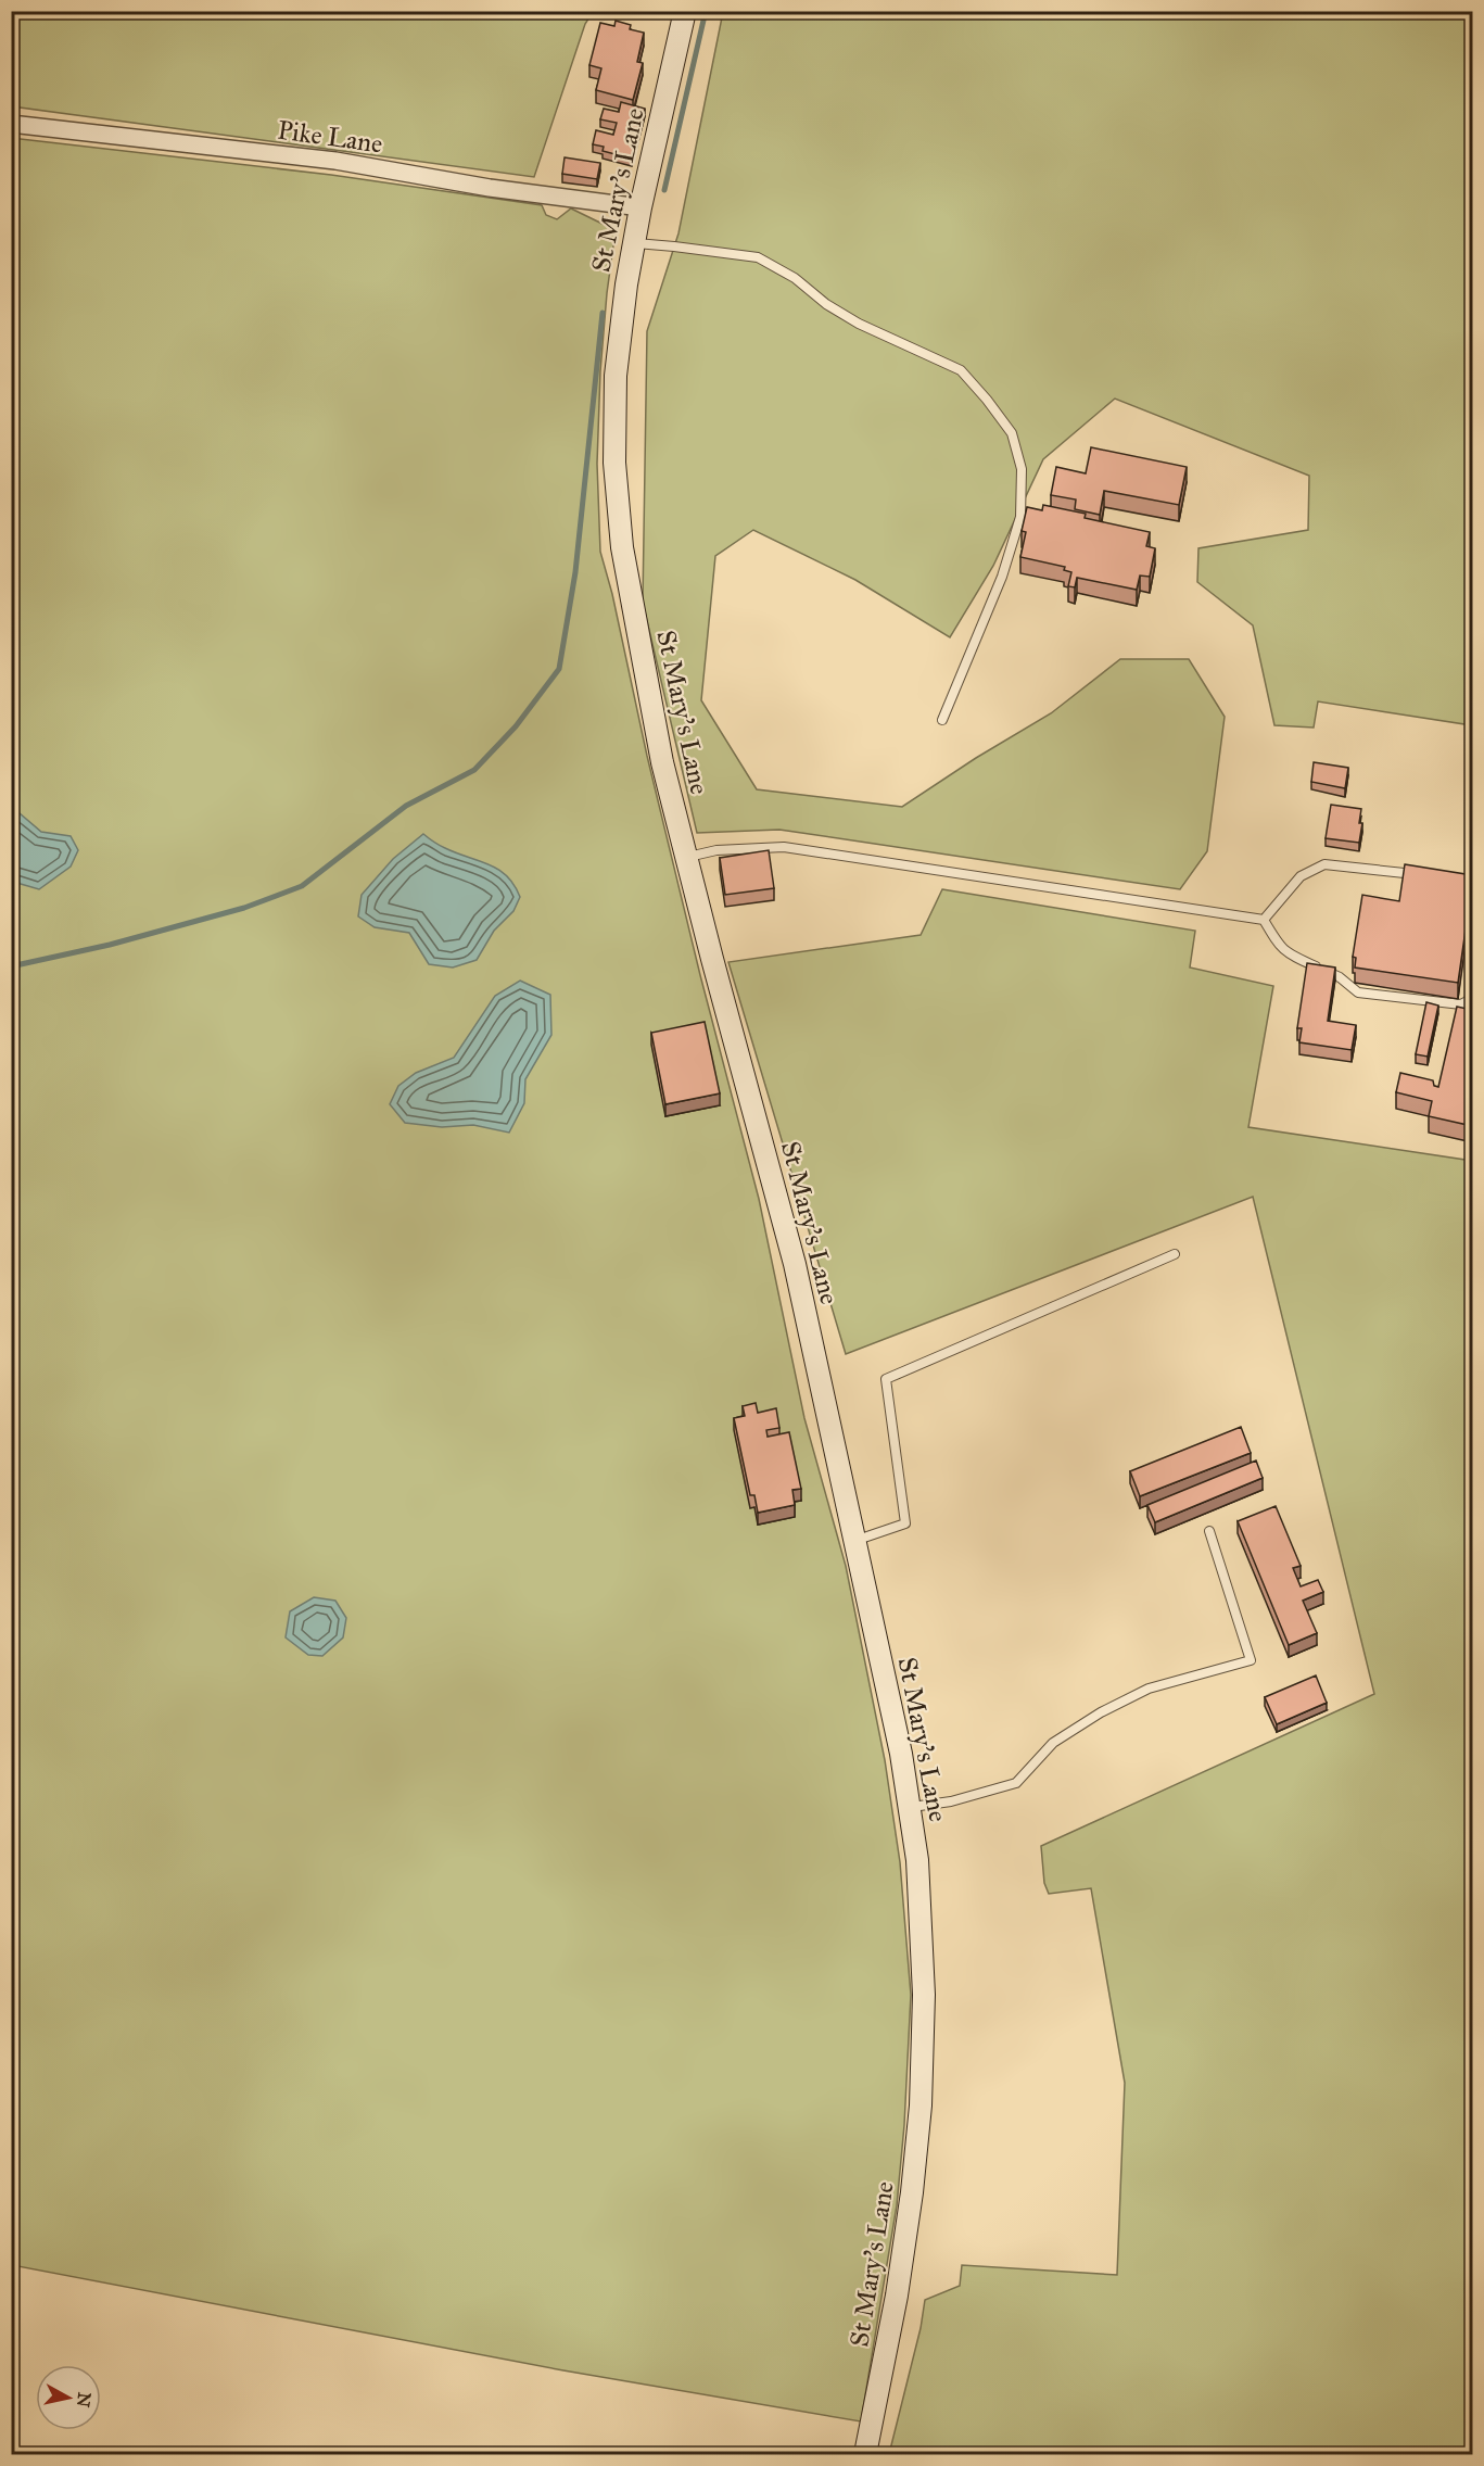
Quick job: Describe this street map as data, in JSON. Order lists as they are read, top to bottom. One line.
{"streets":{"main road":["St Mary's Lane"],"street":["Pike Lane"]},"crossings":[["Pike Lane","St Mary's Lane"]],"north":"right"}
